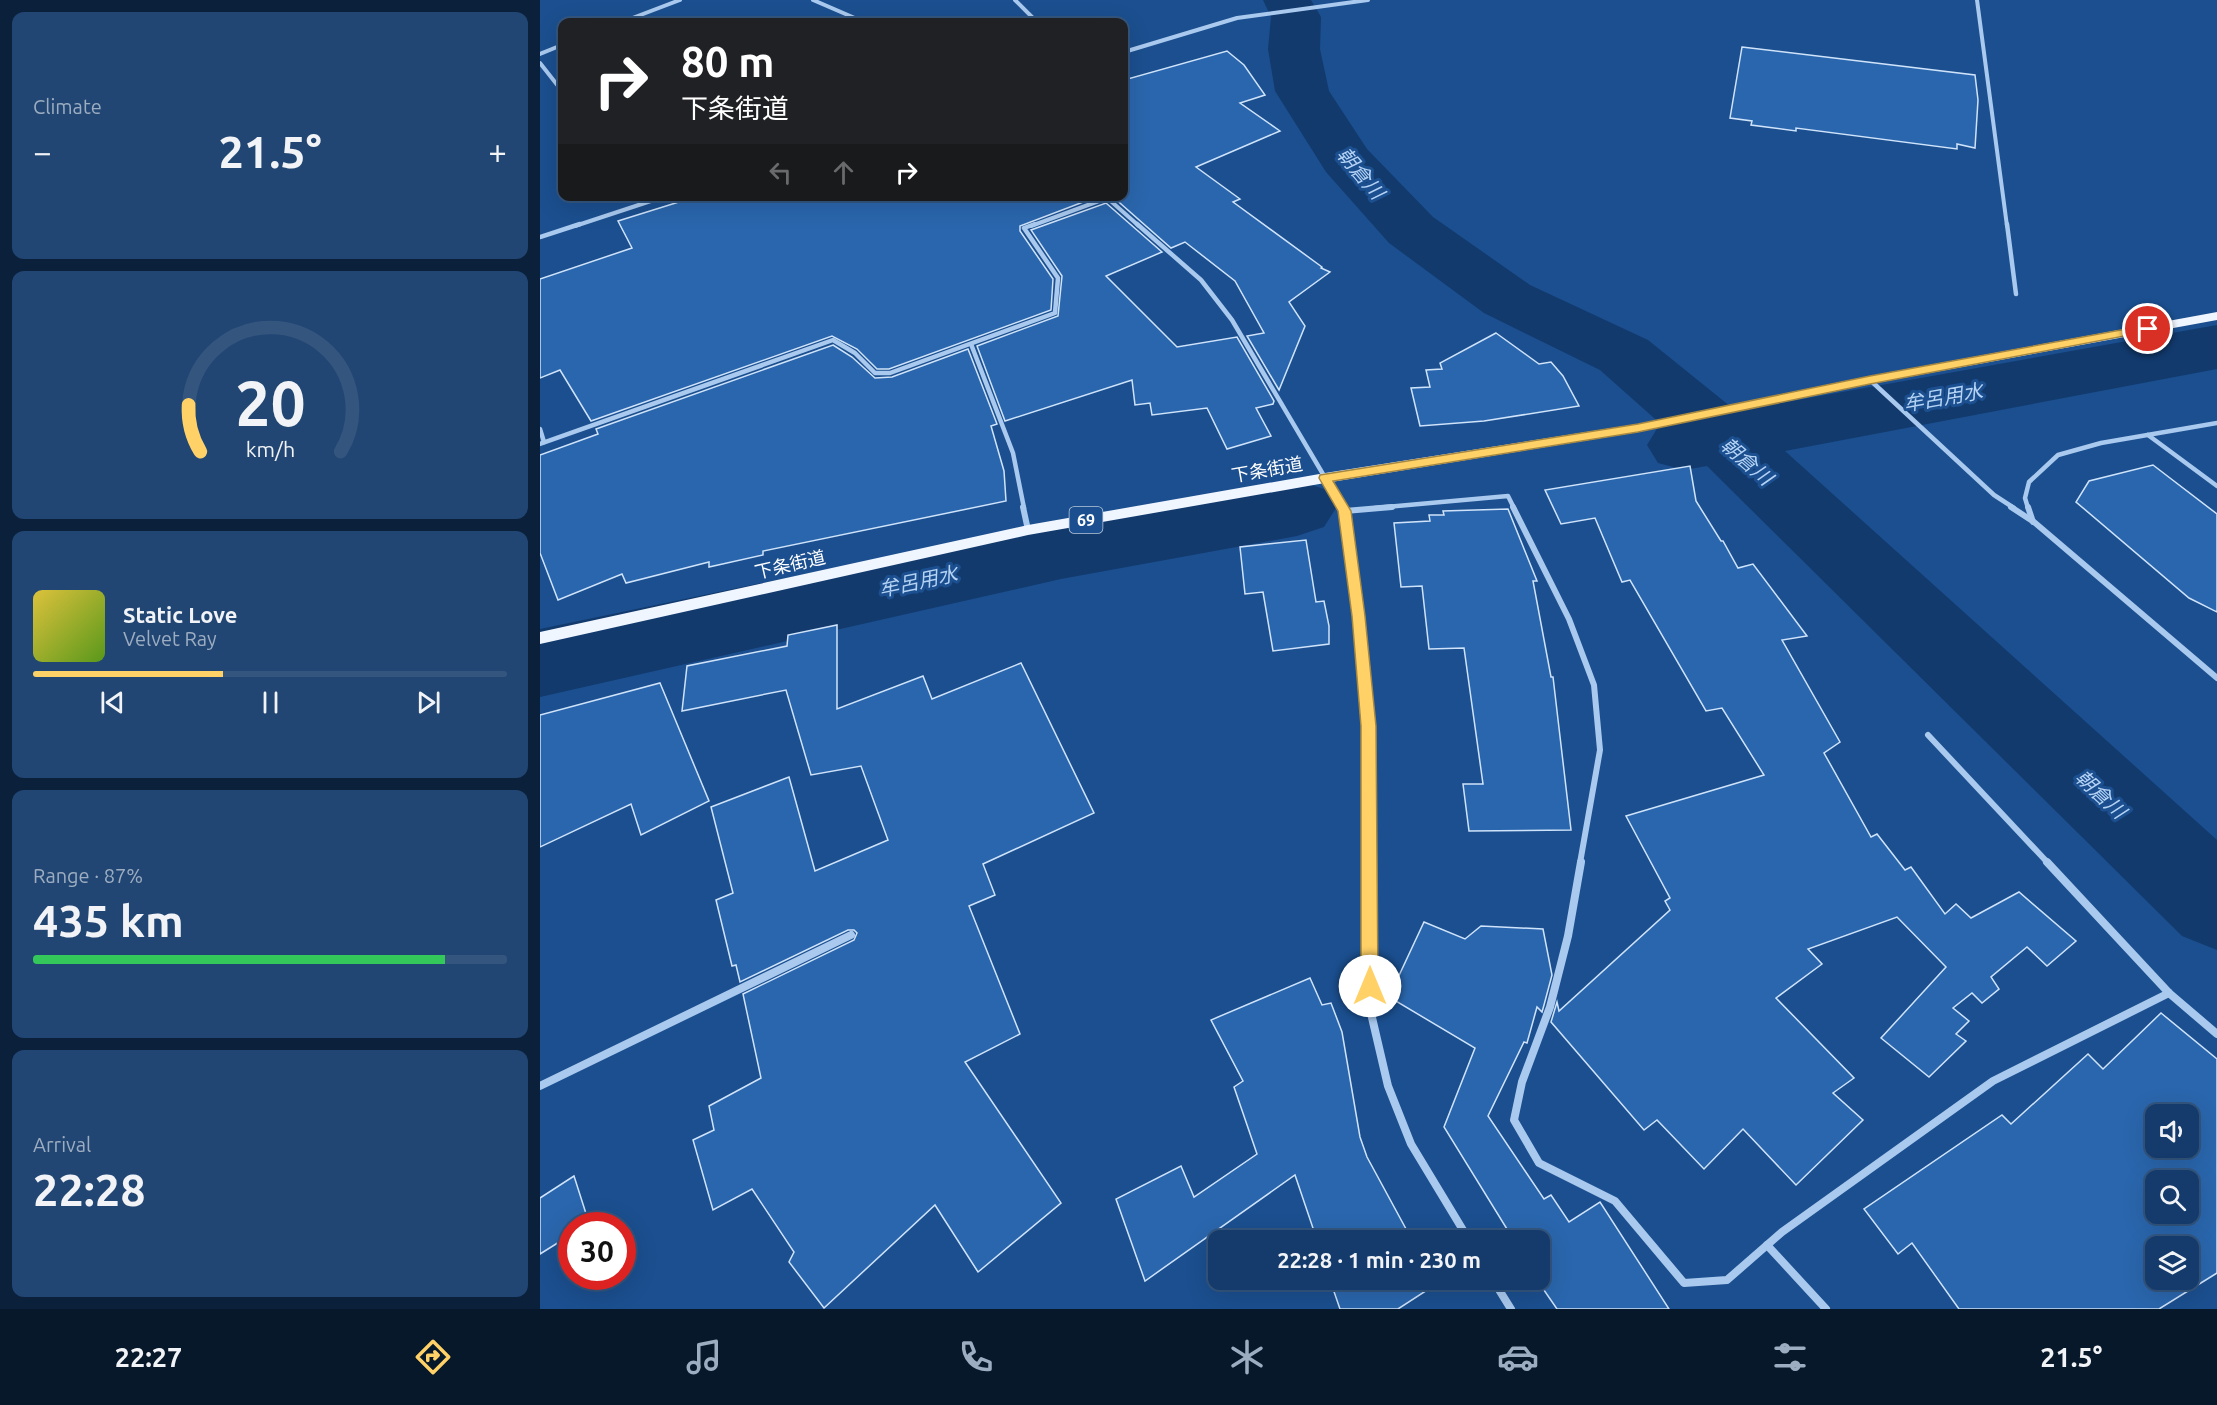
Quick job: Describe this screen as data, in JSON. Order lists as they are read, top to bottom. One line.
{"streets":{"main road":["下条街道","69"]},"water":["朝倉川","牟呂用水"],"page":{"tile":["Climate",["Range · 87%","435 km"],["Arrival","22:28"]],"turn":["80 m","下条街道"],"heat":["−","21.5°","+"],"song":["Static Love","Velvet Ray"],"limit":"30","trip":"22:28 · 1 min · 230 m","tabs":["22:27","21.5°"],"gauge":["20","km/h"]}}
